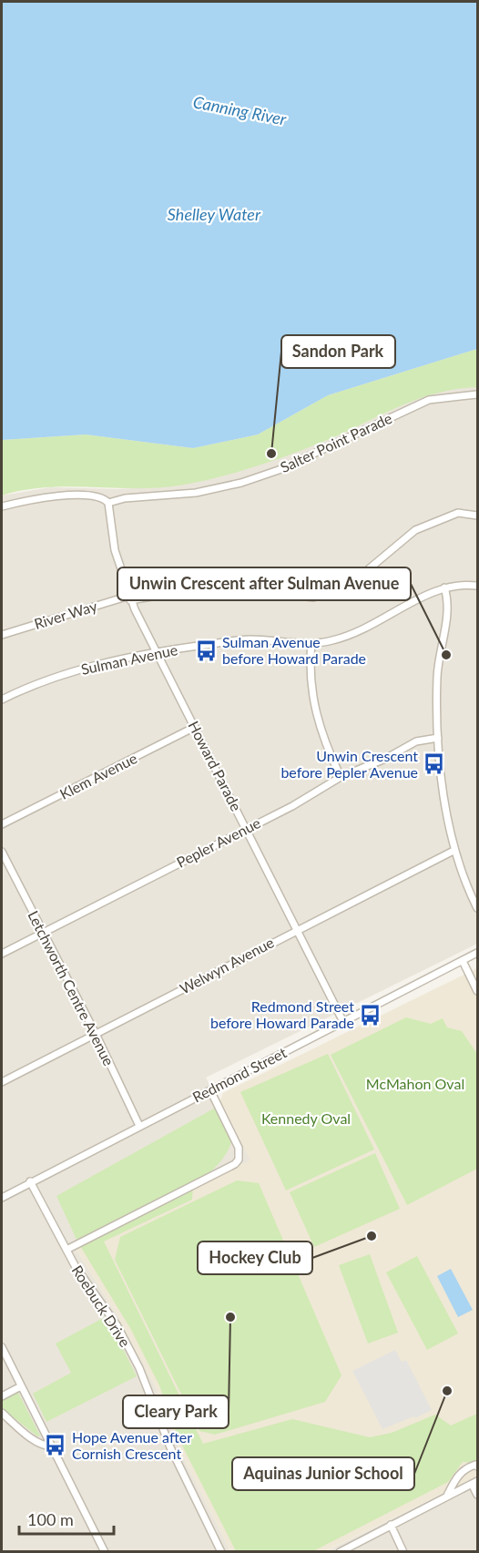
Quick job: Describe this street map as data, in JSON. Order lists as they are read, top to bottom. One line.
{"streets":{"street":["Salter Point Parade","River Way","Sulman Avenue","Howard Parade","Klem Avenue","Pepler Avenue","Welwyn Avenue","Letchworth Centre Avenue","Redmond Street","Roebuck Drive"]},"crossings":[["Salter Point Parade","Howard Parade"],["River Way","Howard Parade"],["Sulman Avenue","Howard Parade"],["Howard Parade","Klem Avenue"],["Howard Parade","Pepler Avenue"],["Howard Parade","Welwyn Avenue"],["Howard Parade","Redmond Street"],["Pepler Avenue","Letchworth Centre Avenue"],["Welwyn Avenue","Letchworth Centre Avenue"],["Letchworth Centre Avenue","Redmond Street"],["Redmond Street","Roebuck Drive"]],"water":["Canning River","Shelley Water"],"parks":["McMahon Oval","Kennedy Oval"],"places":{"other":["Sandon Park","Unwin Crescent after Sulman Avenue","Hockey Club","Cleary Park","Aquinas Junior School"],"bus stop":["Sulman Avenue before Howard Parade","Unwin Crescent before Pepler Avenue","Redmond Street before Howard Parade","Hope Avenue after Cornish Crescent"]},"scale_bar":"100 m"}
